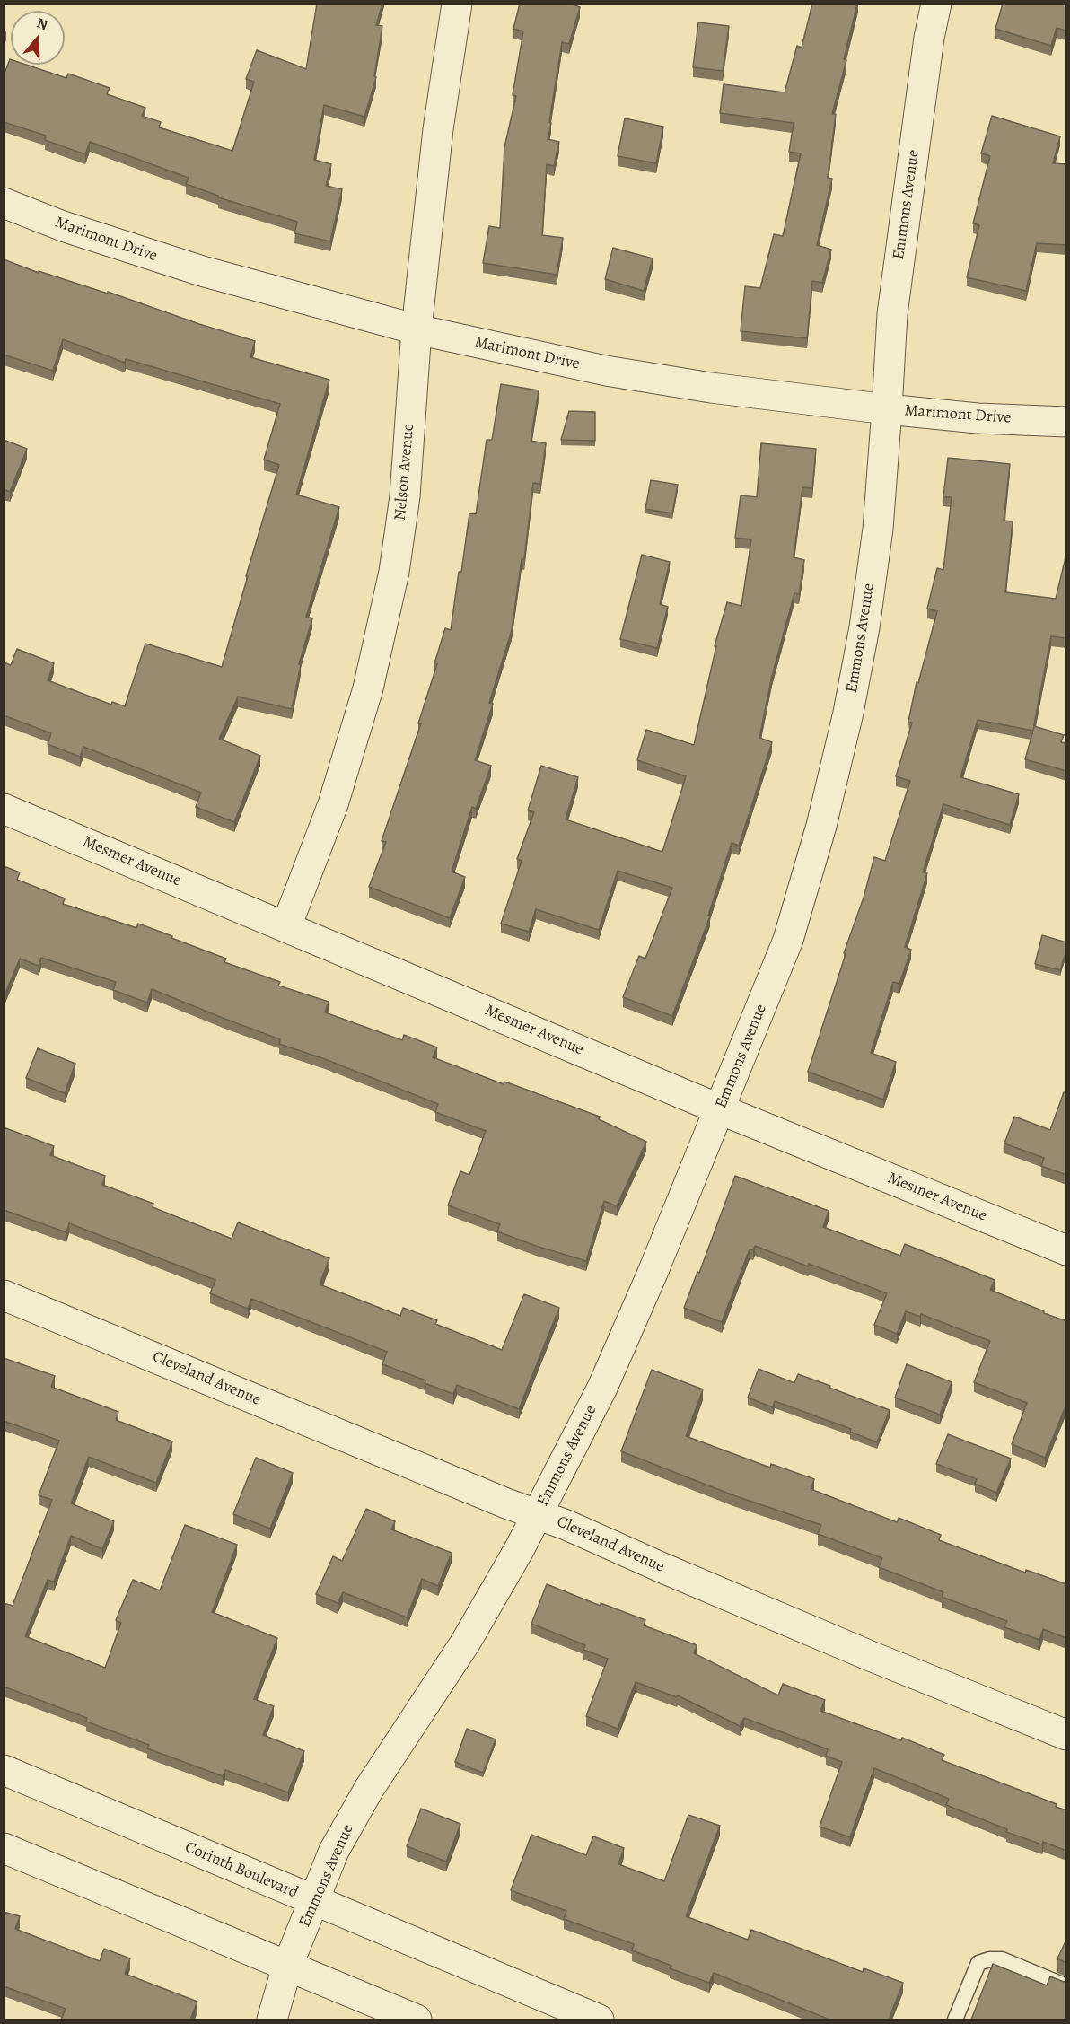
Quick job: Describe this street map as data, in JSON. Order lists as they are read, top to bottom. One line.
{"streets":{"street":["Emmons Avenue","Marimont Drive","Nelson Avenue","Mesmer Avenue","Cleveland Avenue","Corinth Boulevard"]},"crossings":[["Emmons Avenue","Marimont Drive"],["Emmons Avenue","Mesmer Avenue"],["Emmons Avenue","Cleveland Avenue"],["Emmons Avenue","Corinth Boulevard"],["Marimont Drive","Nelson Avenue"],["Nelson Avenue","Mesmer Avenue"]],"north":"top"}
